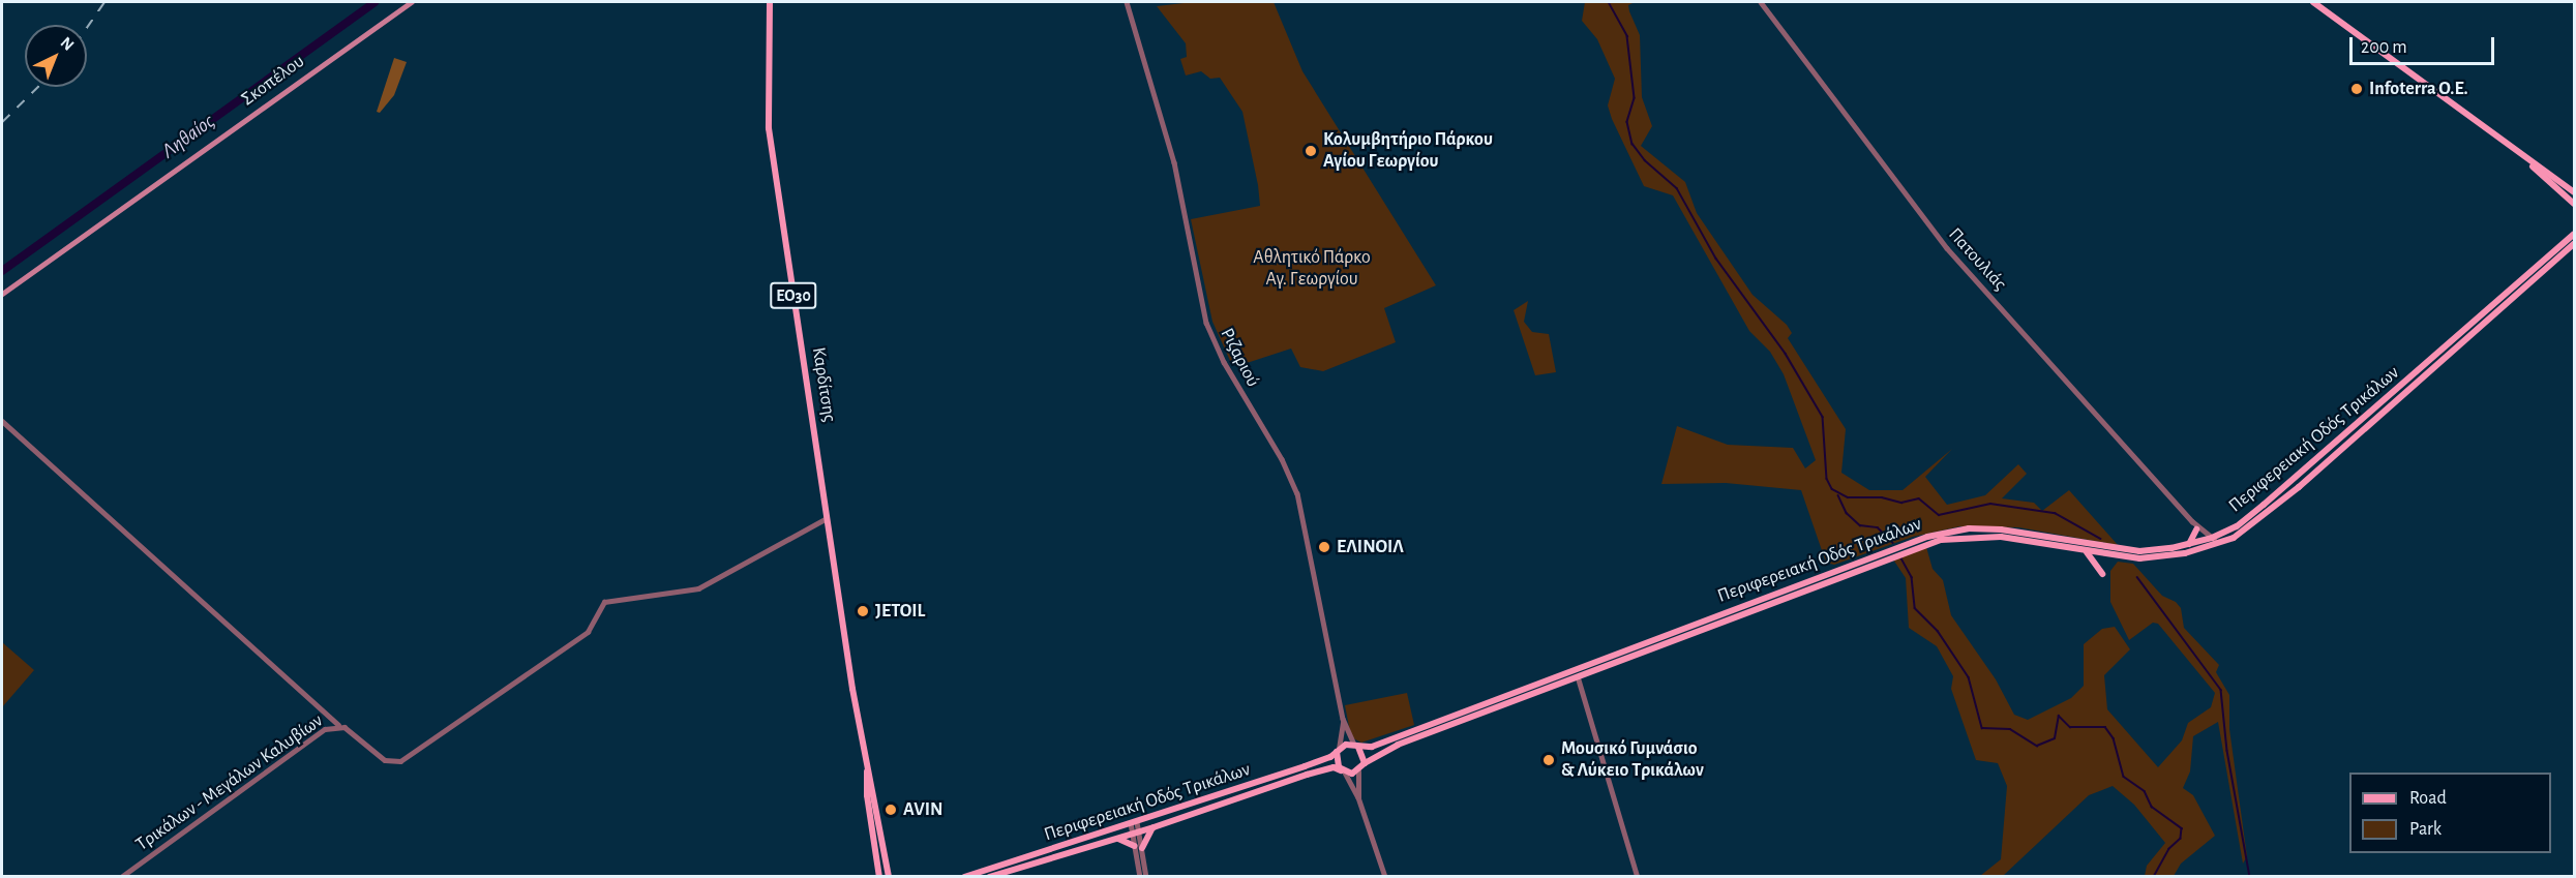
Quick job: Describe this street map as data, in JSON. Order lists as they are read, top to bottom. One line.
{"streets":{"main road":["Σκοπέλου","ΕΟ30","Καρδίτσης","Περιφερειακή Οδός Τρικάλων"],"street":["Πατουλιάς","Ριζαριού","Τρικάλων - Μεγάλων Καλυβίων"]},"crossings":[["Πατουλιάς","Περιφερειακή Οδός Τρικάλων"],["Ριζαριού","Περιφερειακή Οδός Τρικάλων"],["Καρδίτσης","Τρικάλων - Μεγάλων Καλυβίων"]],"water":["Ληθαίος"],"parks":["Αθλητικό Πάρκο Αγ. Γεωργίου"],"places":["Infoterra Ο.Ε.","Κολυμβητήριο Πάρκου Αγίου Γεωργίου","ΕΛΙΝΟΙΛ","JETOIL","Μουσικό Γυμνάσιο & Λύκειο Τρικάλων","AVIN"],"legend":["Road","Park"],"scale_bar":"200 m","north":"top right"}
